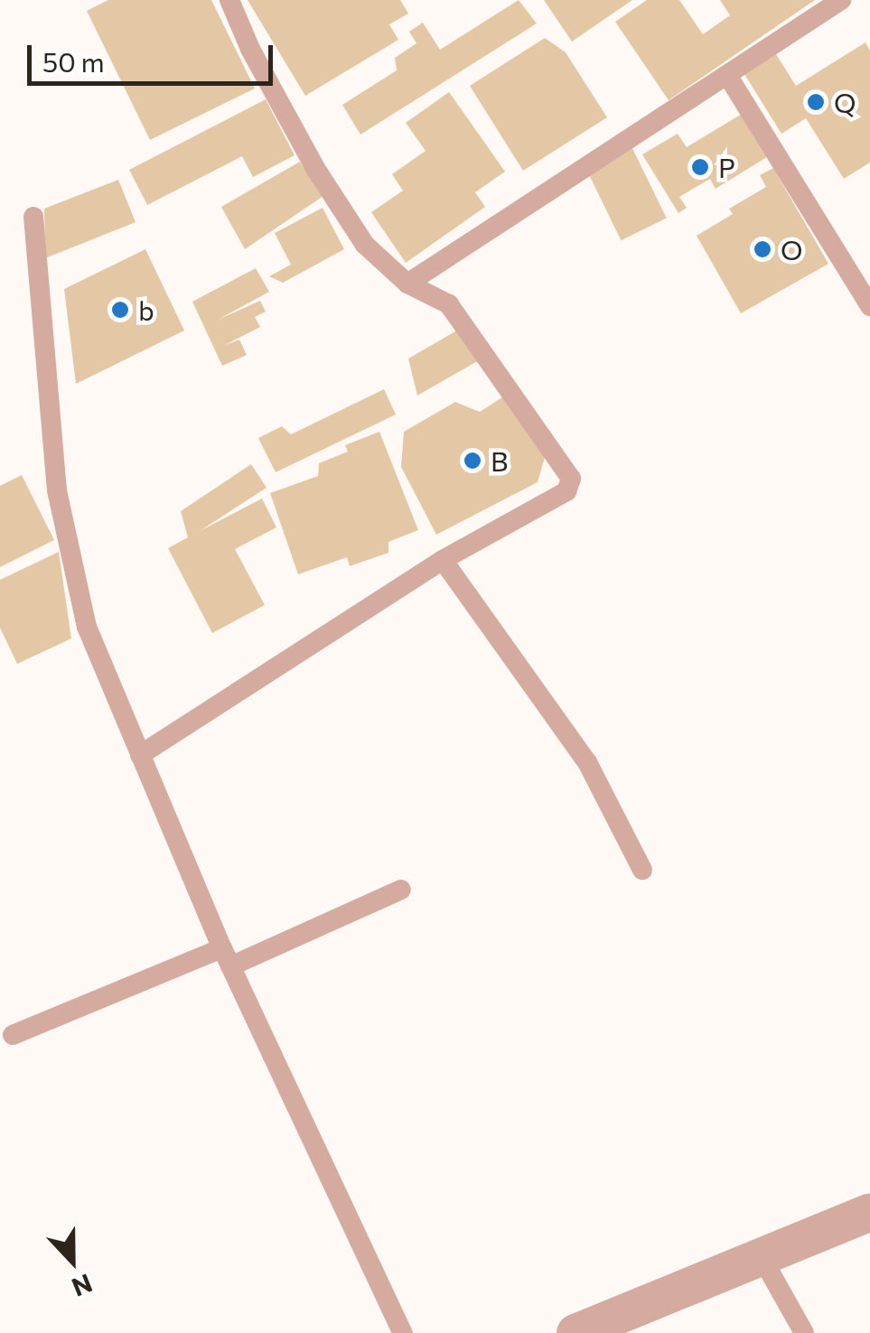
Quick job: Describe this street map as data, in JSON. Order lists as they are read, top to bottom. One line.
{"places":["Q","P","O","b","B"],"scale_bar":"50 m","north":"bottom"}
